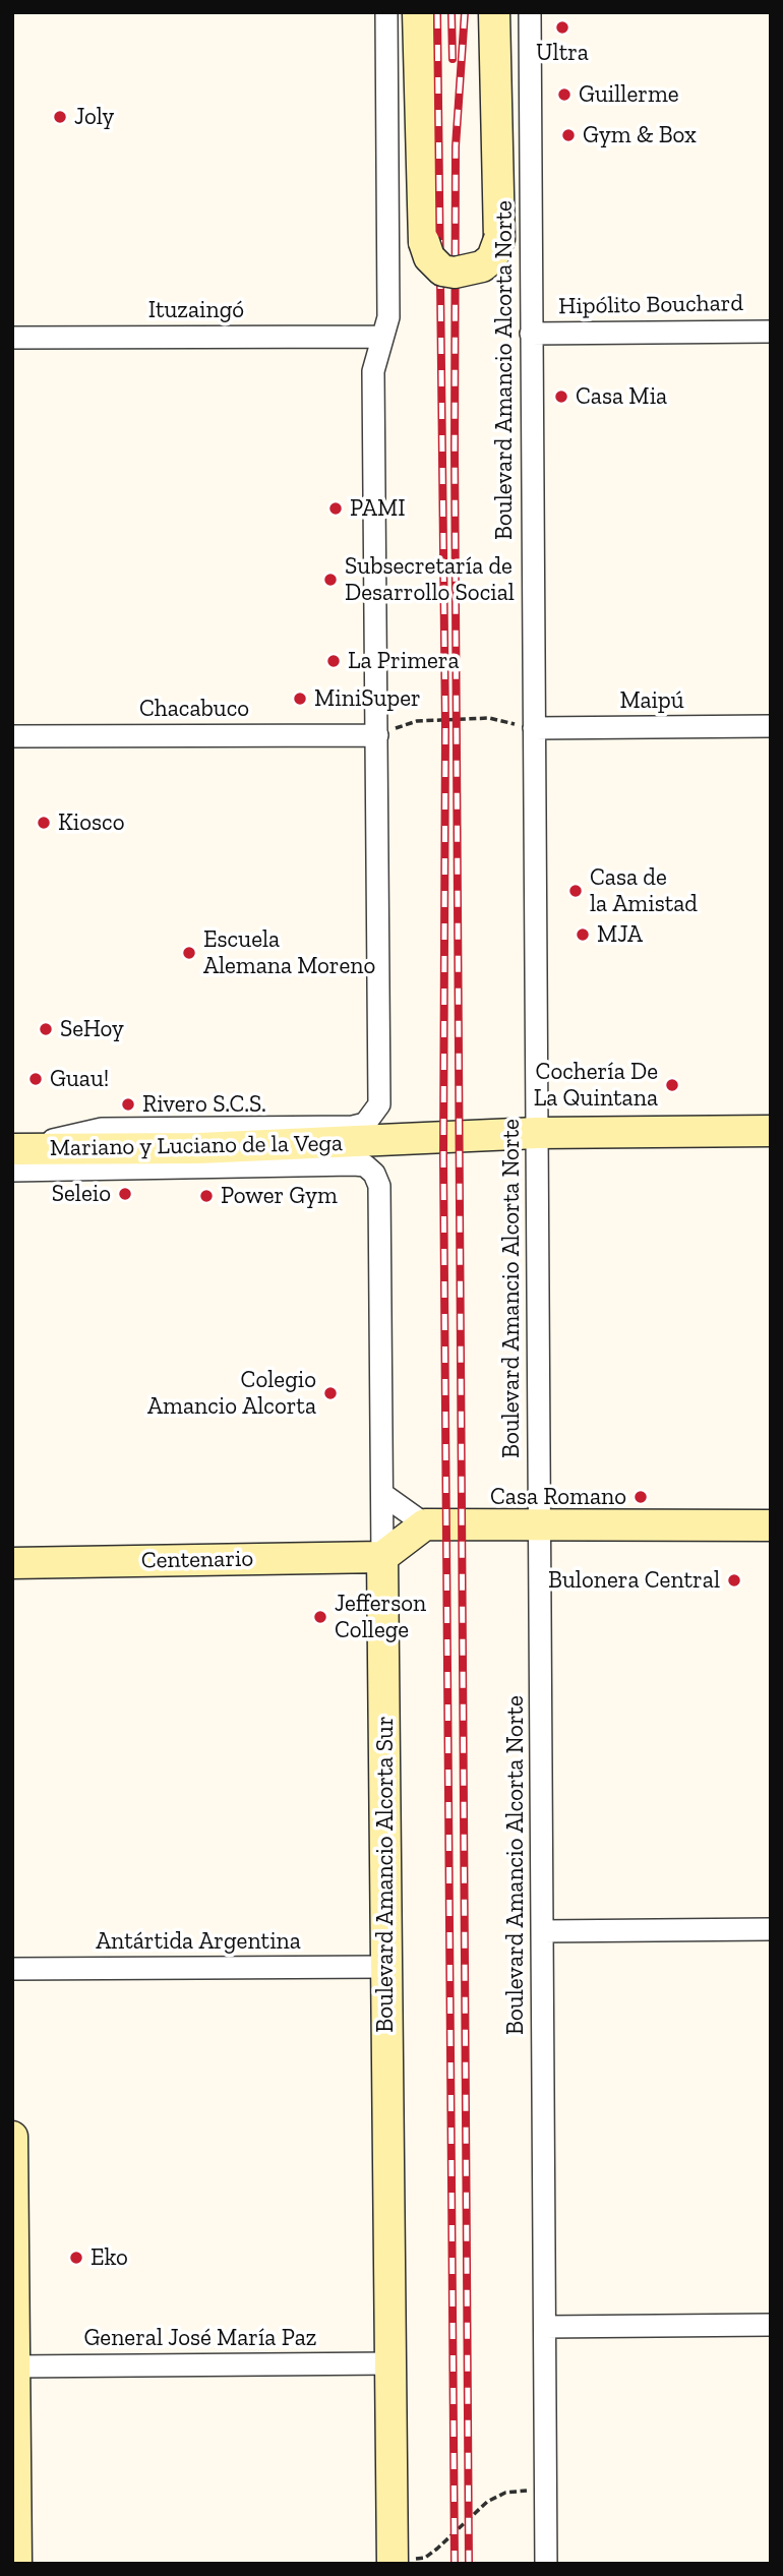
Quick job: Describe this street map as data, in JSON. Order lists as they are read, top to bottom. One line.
{"streets":{"street":["Hipólito Bouchard","Ituzaingó","Boulevard Amancio Alcorta Norte","Maipú","Chacabuco","Mariano y Luciano de la Vega","Centenario","Boulevard Amancio Alcorta Sur","Antártida Argentina","General José María Paz"]},"crossings":[["Hipólito Bouchard","Boulevard Amancio Alcorta Norte"],["Boulevard Amancio Alcorta Norte","Maipú"],["Boulevard Amancio Alcorta Norte","Mariano y Luciano de la Vega"],["Chacabuco","Mariano y Luciano de la Vega"],["Mariano y Luciano de la Vega","Boulevard Amancio Alcorta Sur"],["Centenario","Boulevard Amancio Alcorta Sur"],["Boulevard Amancio Alcorta Sur","Antártida Argentina"],["Boulevard Amancio Alcorta Sur","General José María Paz"]],"places":["Ultra","Guillerme","Joly","Gym & Box","Casa Mia","PAMI","Subsecretaría de Desarrollo Social","La Primera","MiniSuper","Kiosco","Casa de la Amistad","MJA","Escuela Alemana Moreno","SeHoy","Guau!","Cochería De La Quintana","Rivero S.C.S.","Seleio","Power Gym","Colegio Amancio Alcorta","Casa Romano","Bulonera Central","Jefferson College","Eko"]}
